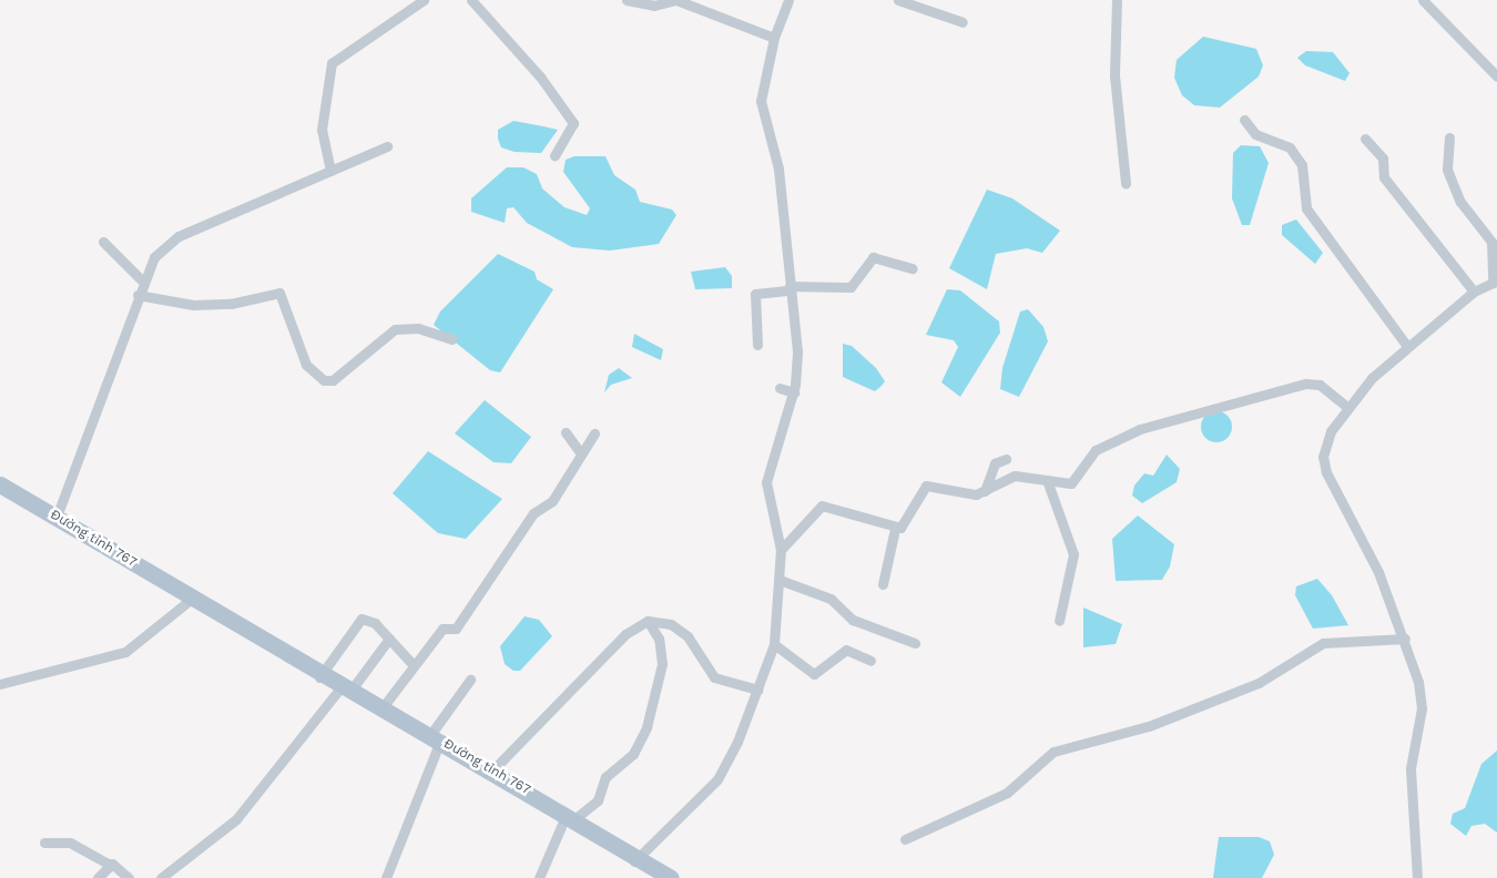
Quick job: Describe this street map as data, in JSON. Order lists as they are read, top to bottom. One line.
{"streets":{"main road":["Đường tỉnh 767"]}}
